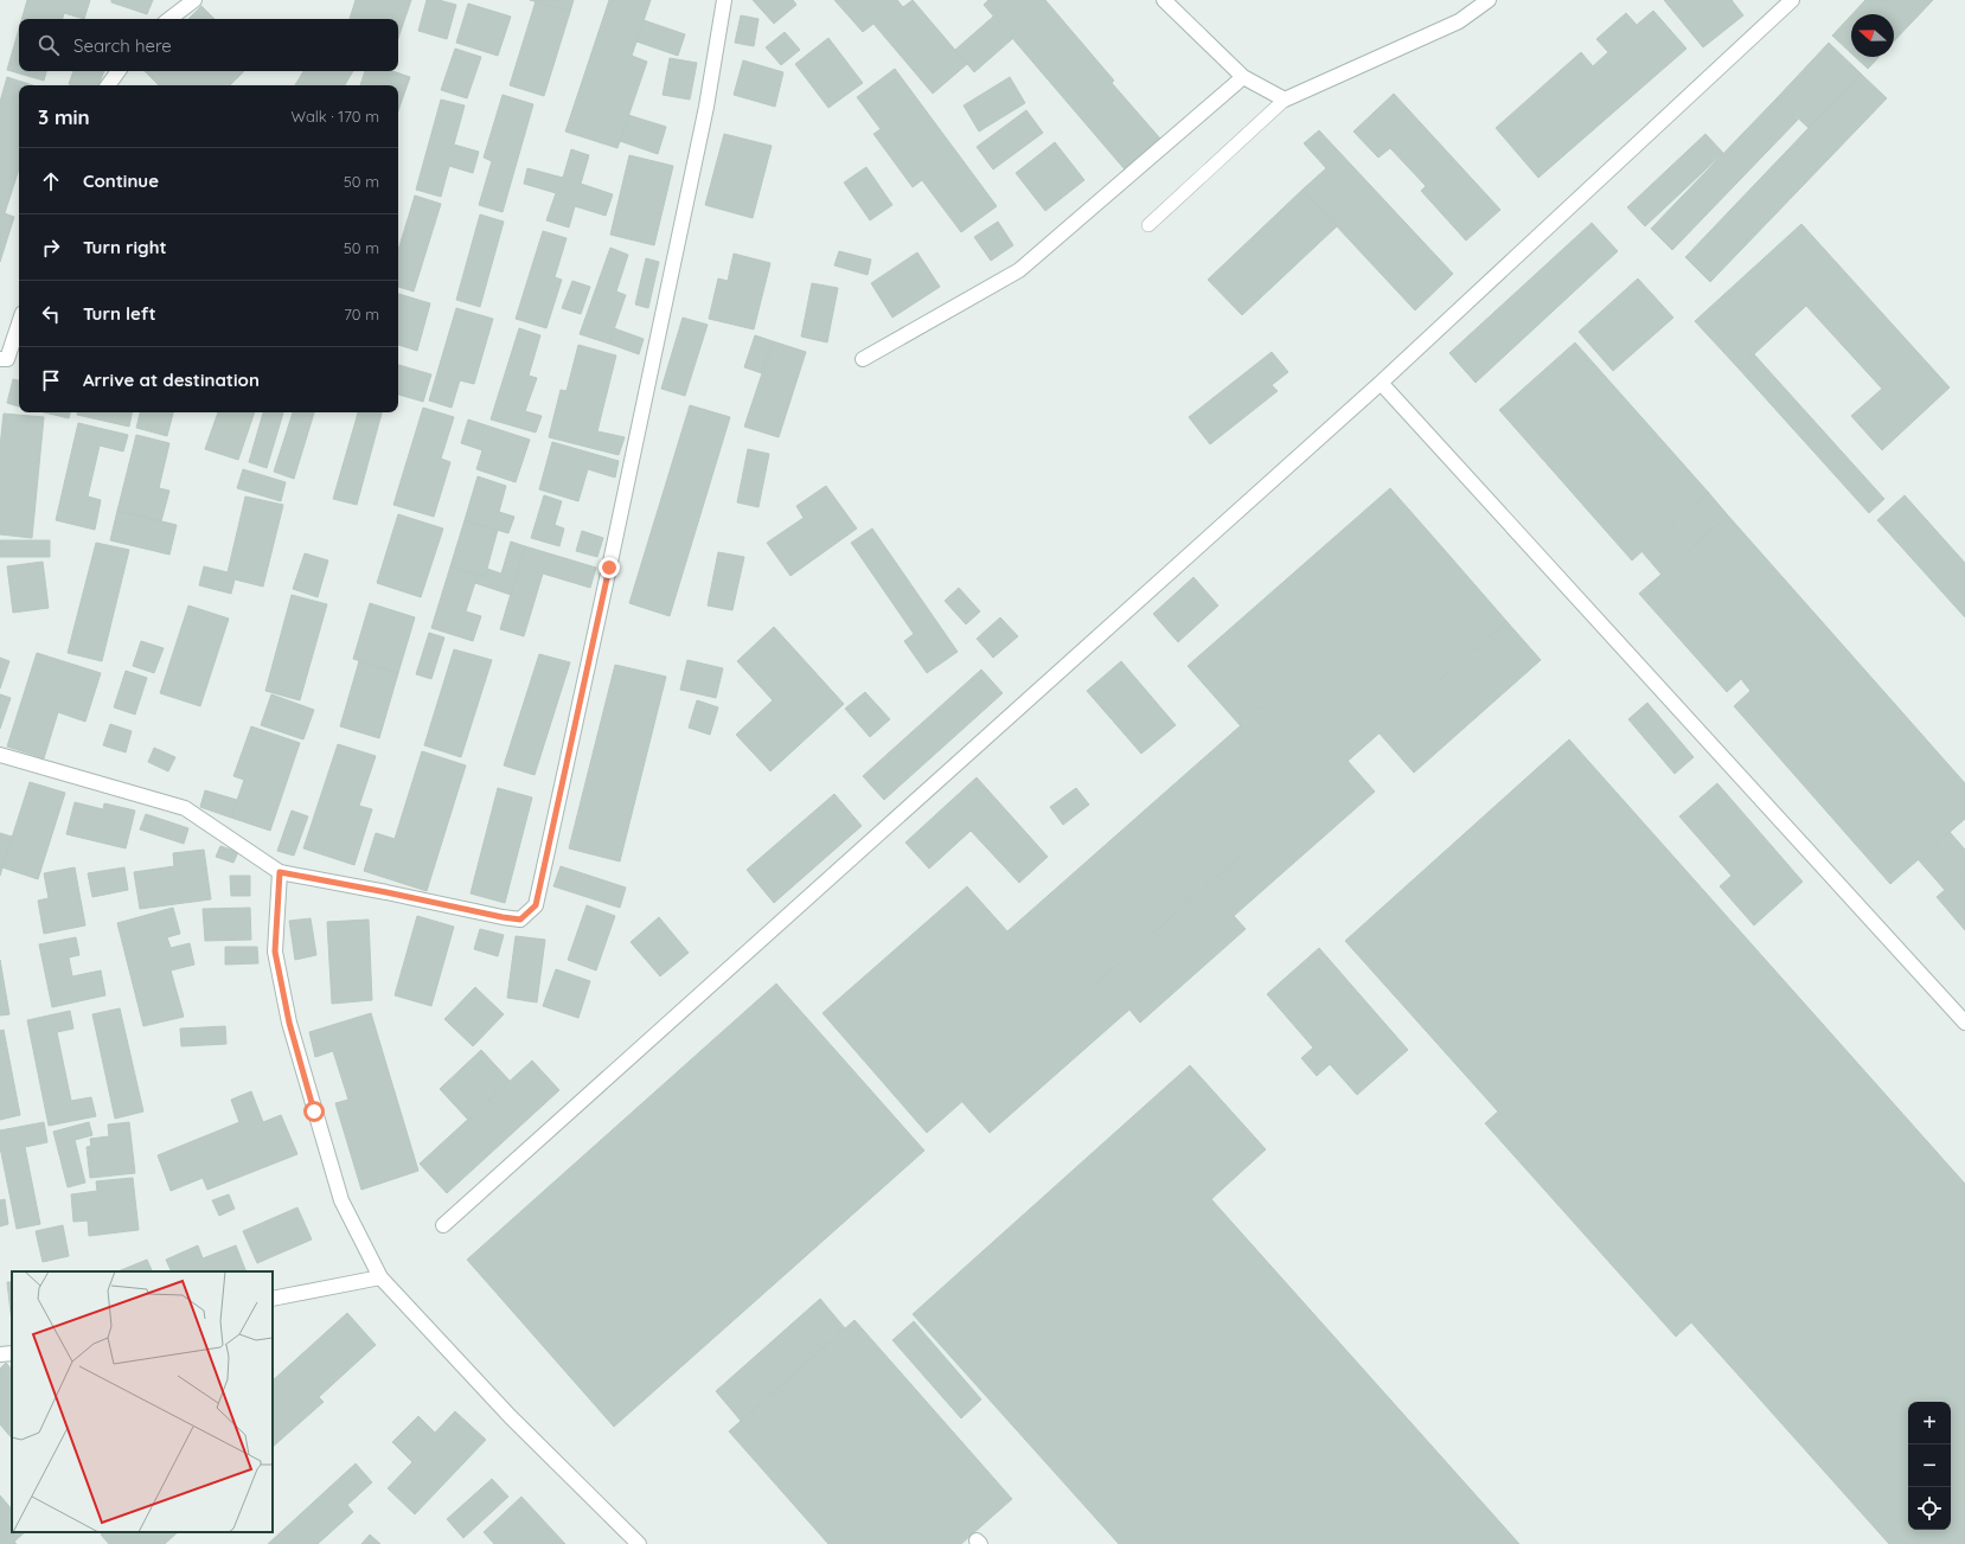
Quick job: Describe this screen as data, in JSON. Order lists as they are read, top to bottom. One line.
{"north":"left","page":{"search":"Search here","heading":["3 min","Walk · 170 m"],"list":[["Continue","50 m"],["Turn right","50 m"],["Turn left","70 m"],"Arrive at destination"],"map_buttons":["+","−"]}}
